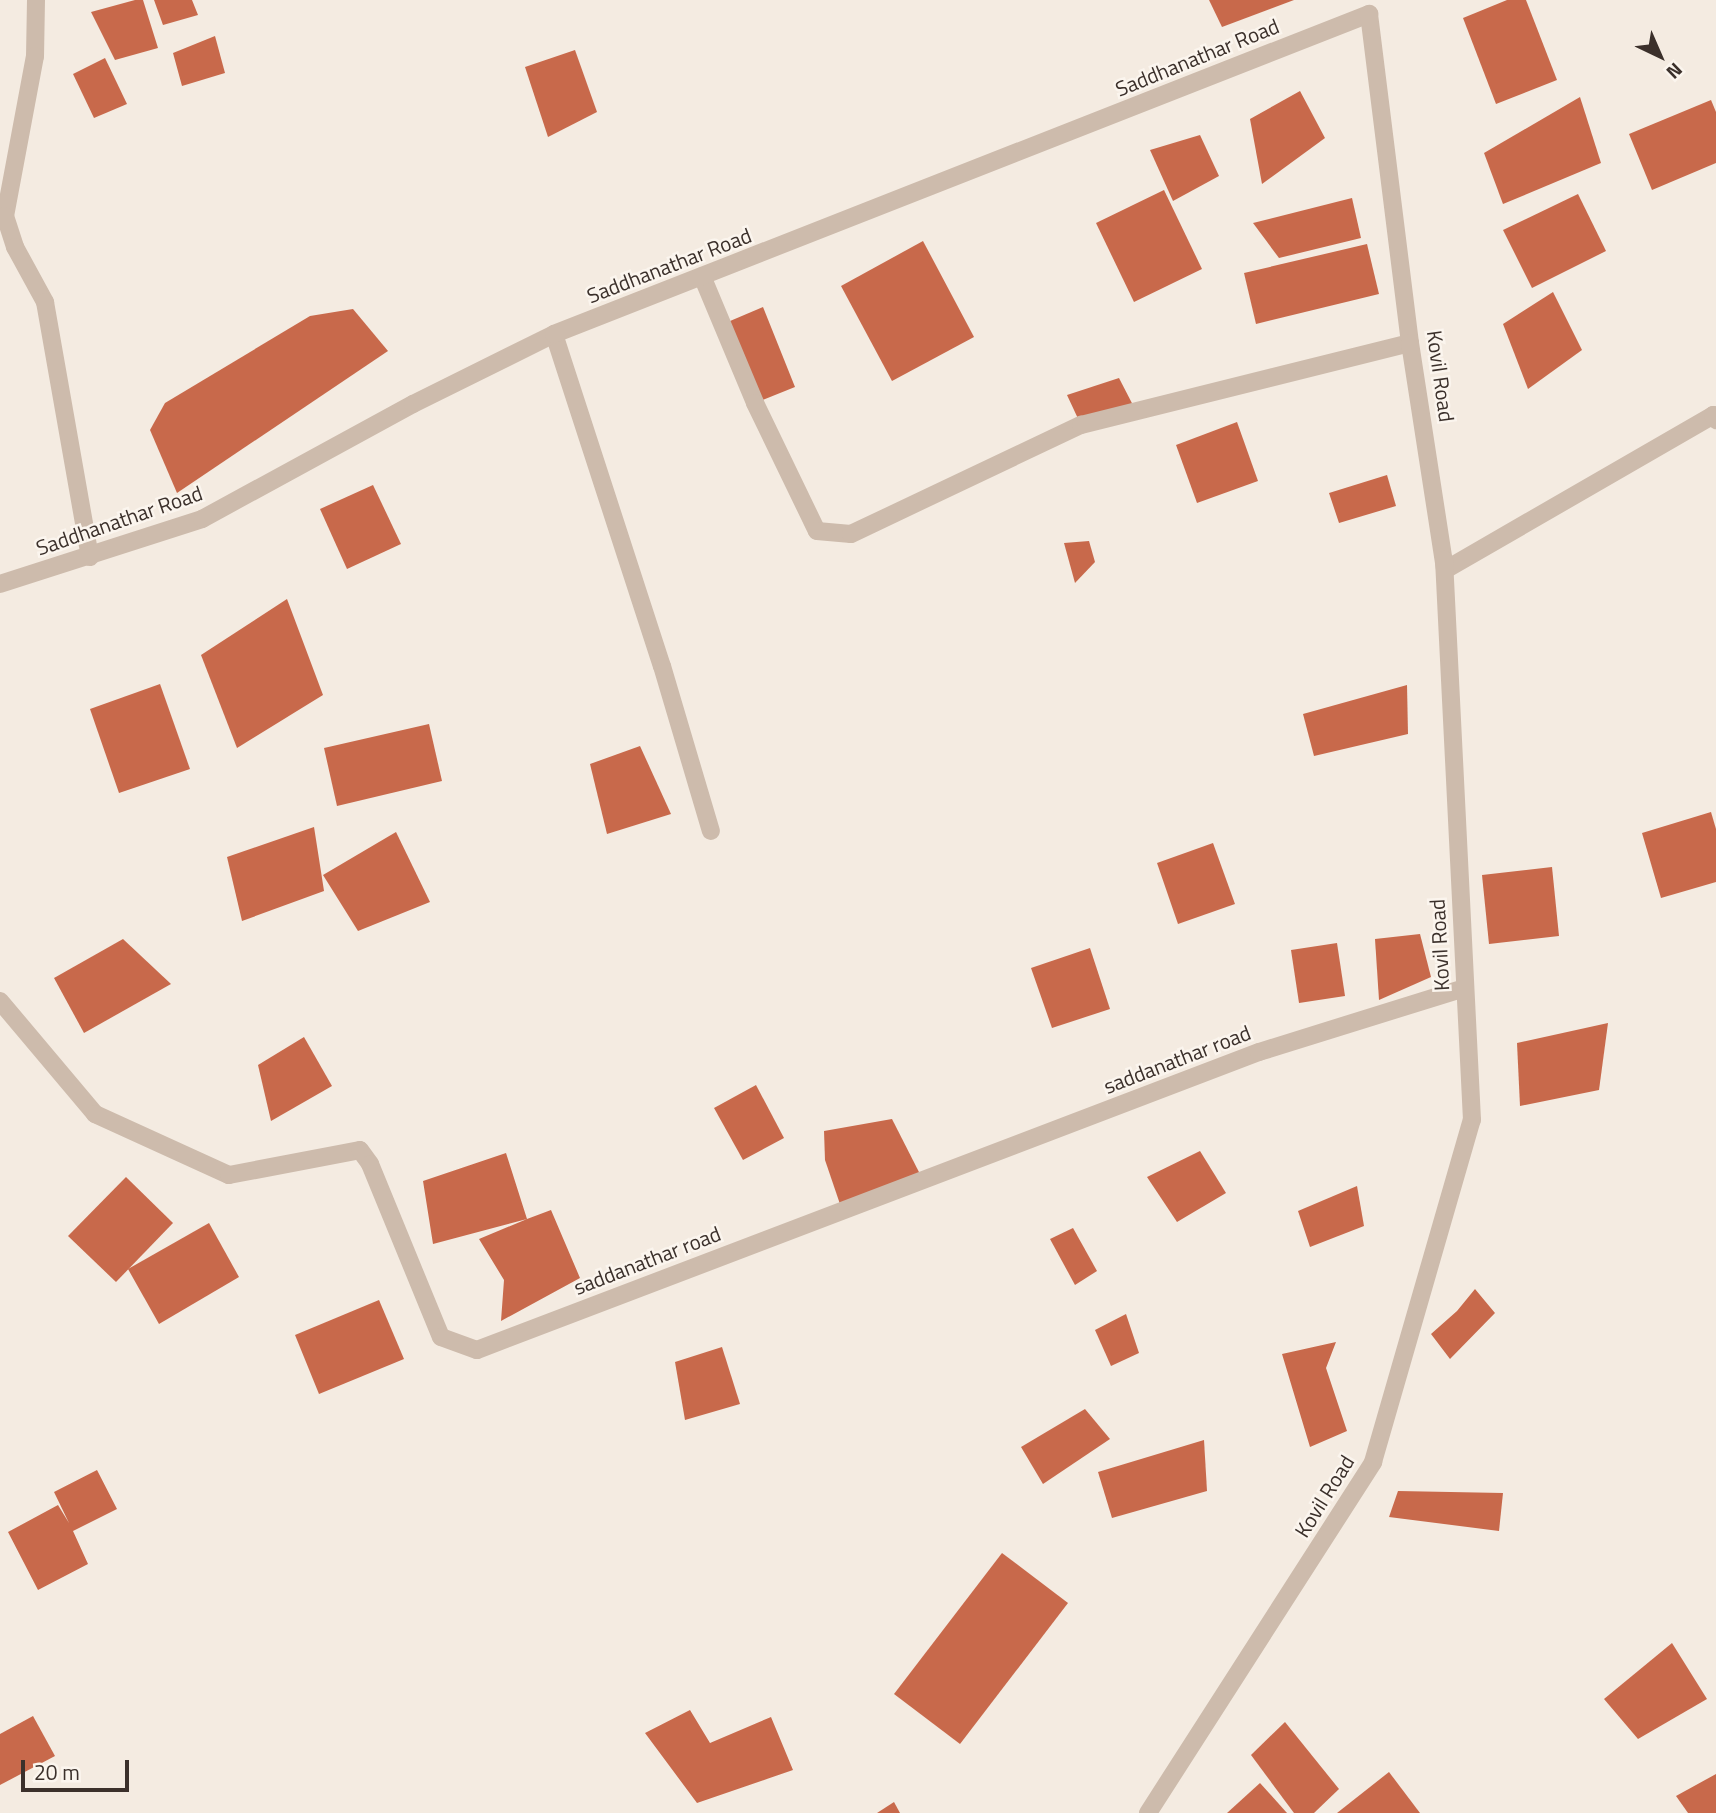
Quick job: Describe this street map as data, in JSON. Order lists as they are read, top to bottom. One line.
{"streets":{"street":["Saddhanathar Road","Kovil Road","saddanathar road"]},"crossings":[["Saddhanathar Road","Kovil Road"],["Kovil Road","saddanathar road"]],"scale_bar":"20 m","north":"bottom right"}
